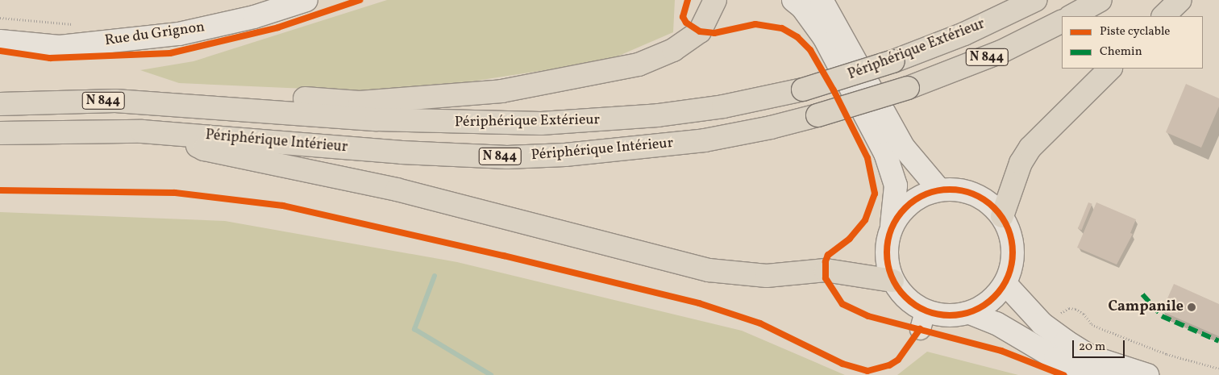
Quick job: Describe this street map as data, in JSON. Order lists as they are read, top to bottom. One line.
{"streets":{"highway":["Périphérique Extérieur","N 844","Périphérique Intérieur"],"main road":["Rue du Grignon"]},"places":["Campanile"],"legend":["Piste cyclable","Chemin"],"scale_bar":"20 m"}
